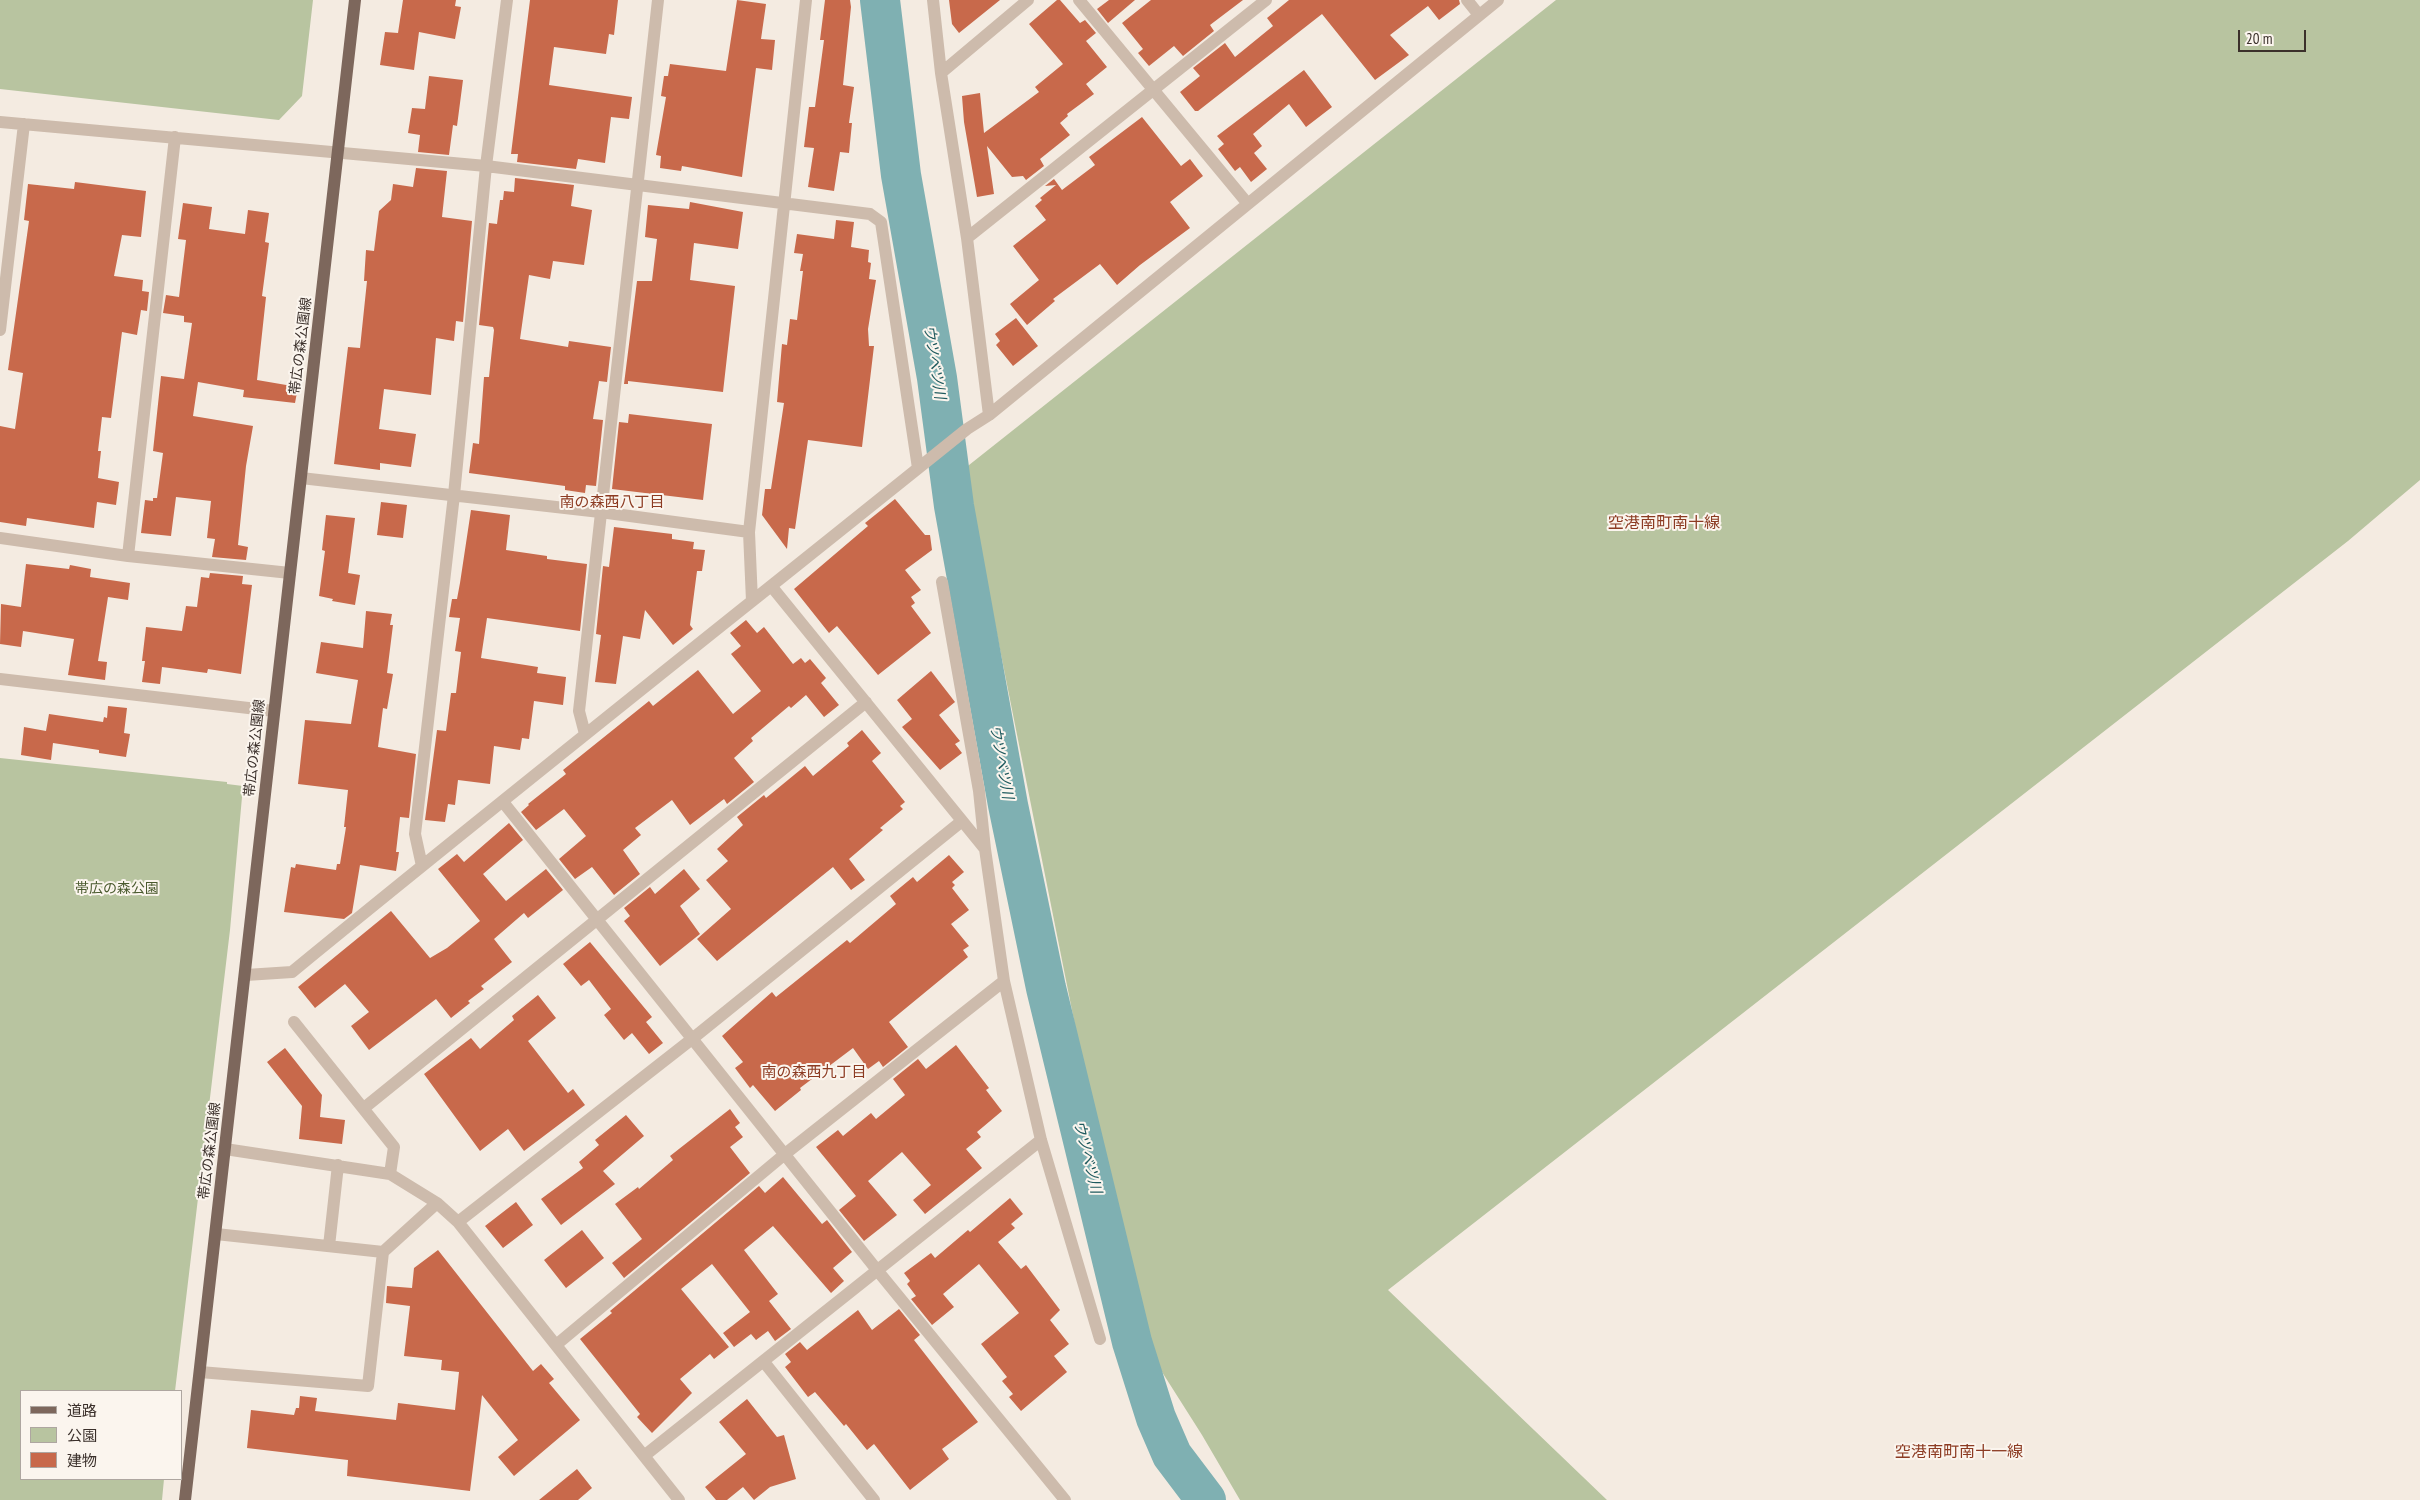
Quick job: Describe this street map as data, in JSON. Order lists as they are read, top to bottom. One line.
{"streets":{"main road":["帯広の森公園線"]},"districts":["南の森西八丁目","空港南町南十線","南の森西九丁目","空港南町南十一線"],"water":["ウツベツ川"],"parks":["帯広の森公園"],"legend":["道路","公園","建物"],"scale_bar":"20 m"}
